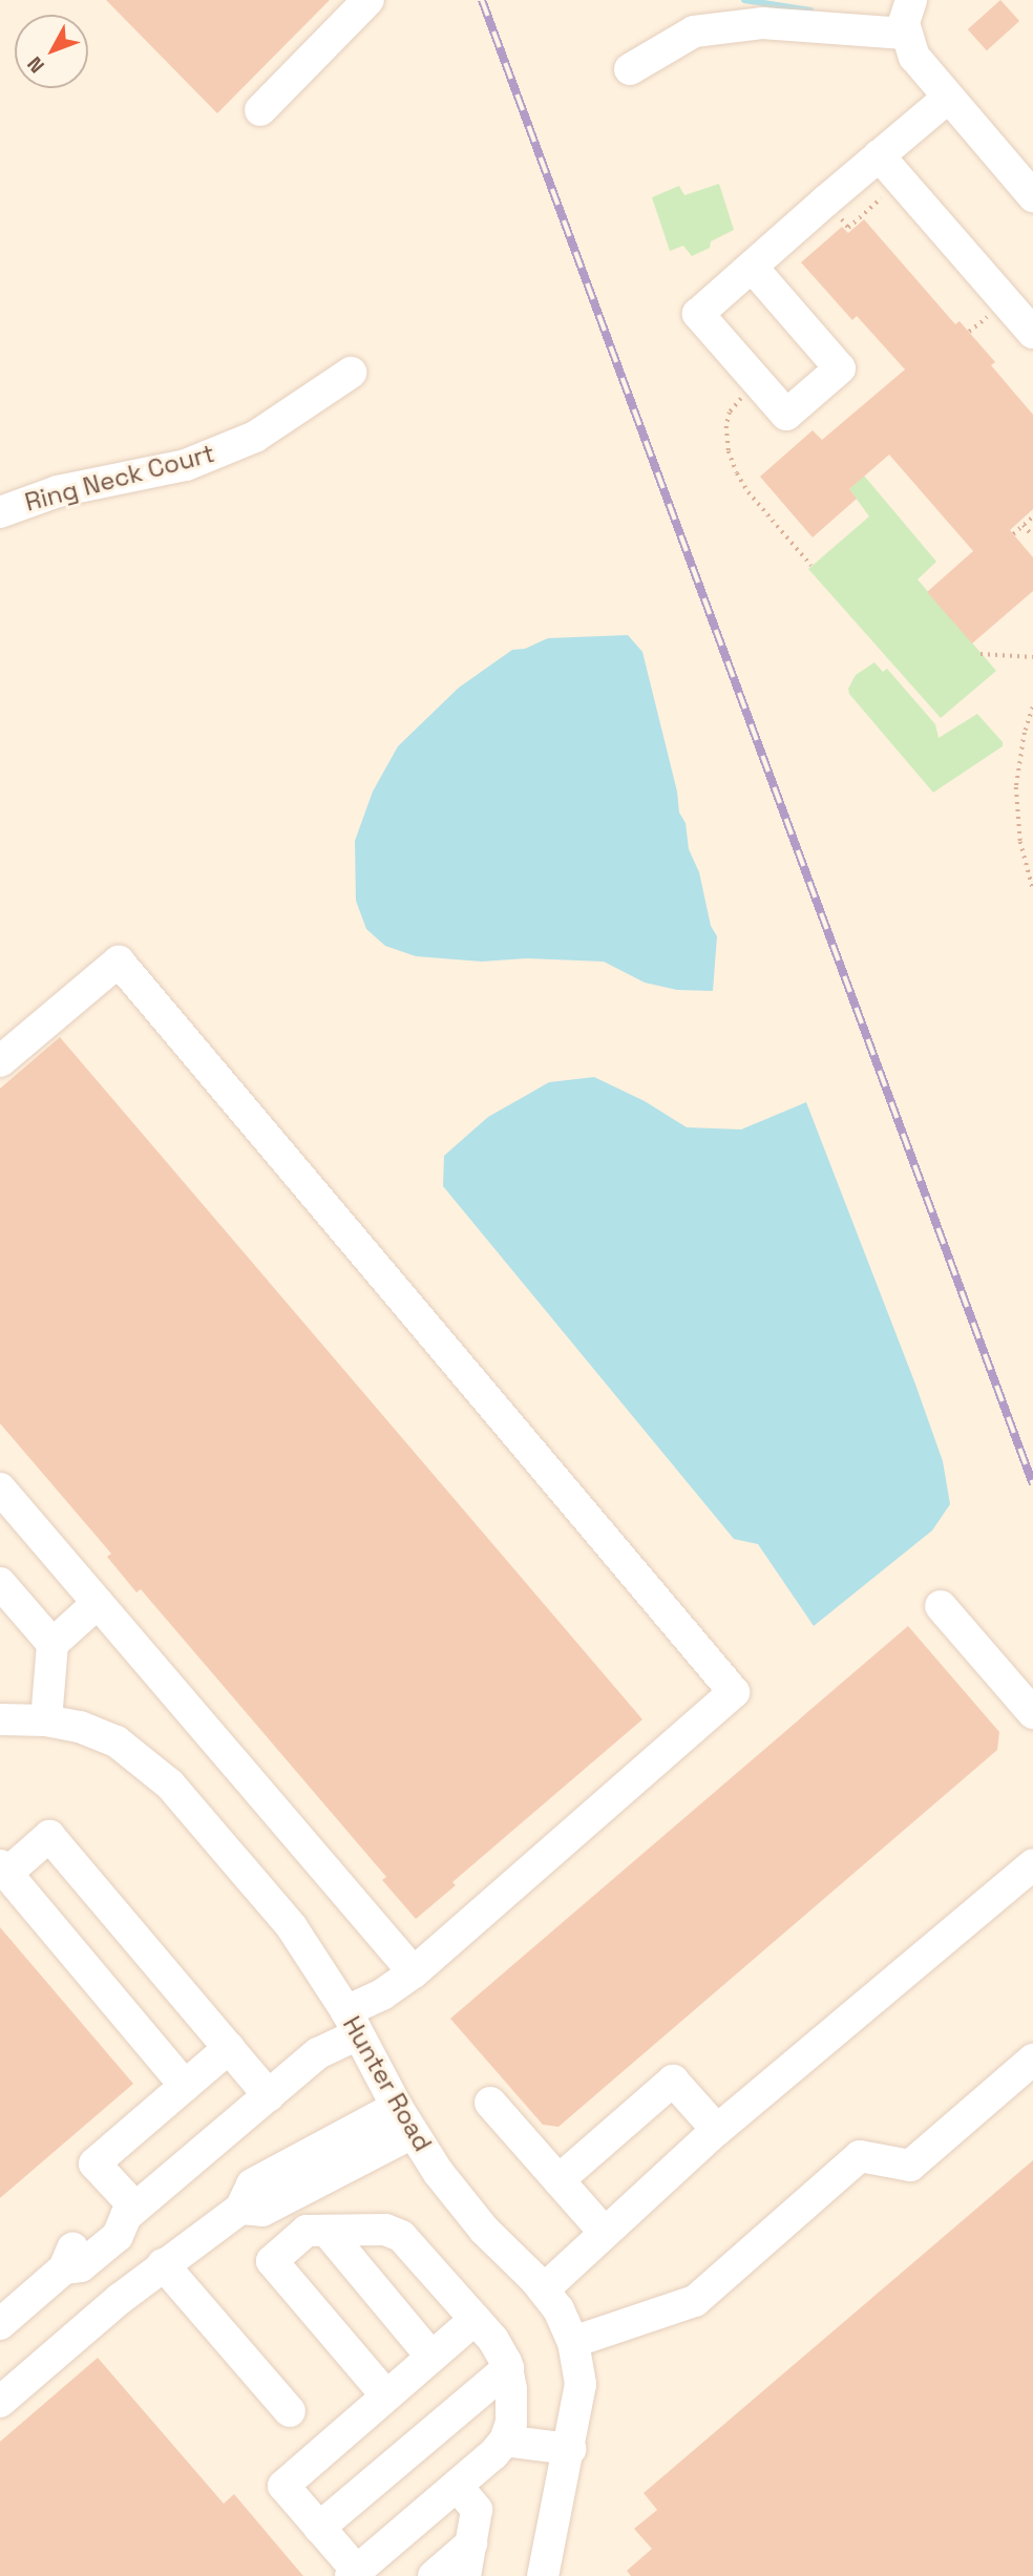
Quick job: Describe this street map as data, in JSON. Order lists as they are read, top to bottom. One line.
{"streets":{"street":["Ring Neck Court","Hunter Road"]},"north":"bottom left"}
